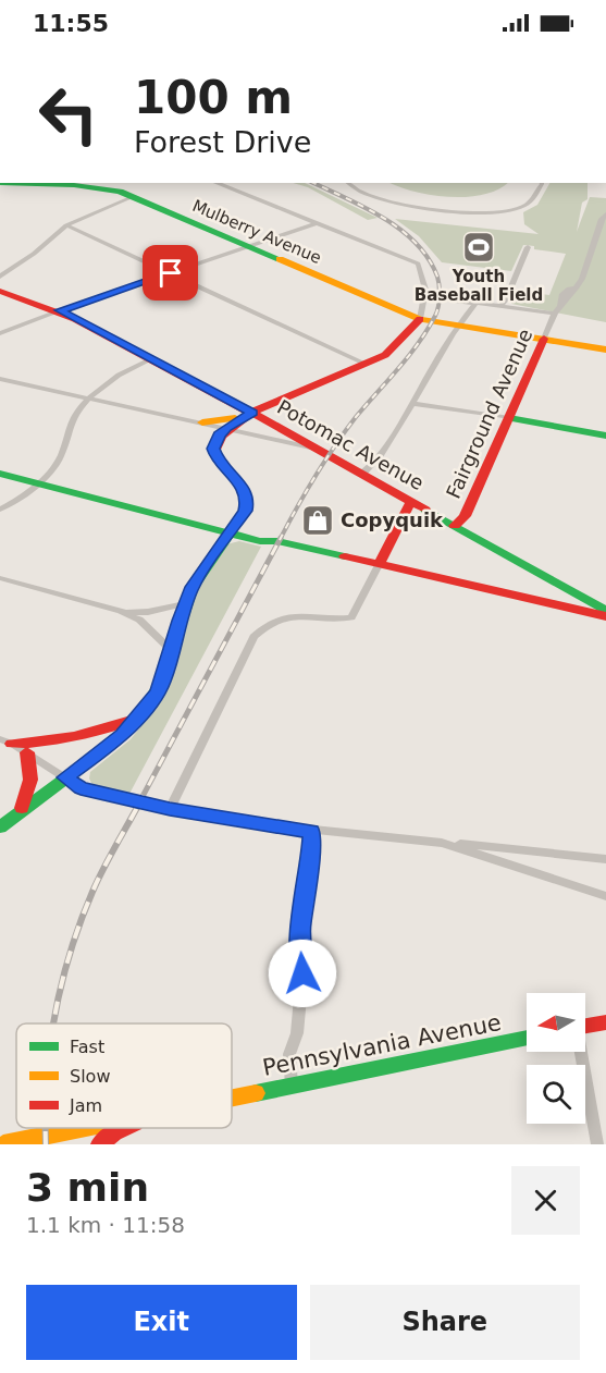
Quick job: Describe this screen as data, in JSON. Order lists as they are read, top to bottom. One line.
{"streets":{"street":["Mulberry Avenue","Fairground Avenue","Potomac Avenue","Pennsylvania Avenue"]},"crossings":[["Mulberry Avenue","Fairground Avenue"],["Fairground Avenue","Potomac Avenue"]],"places":{"sports":["Youth Baseball Field"],"shop":["Copyquik"]},"legend":["Fast","Slow","Jam"],"north":"left","page":{"status":"11:55","turn":["100 m","Forest Drive"],"heading":["3 min","1.1 km · 11:58"],"buttons":["Exit","Share"]}}
